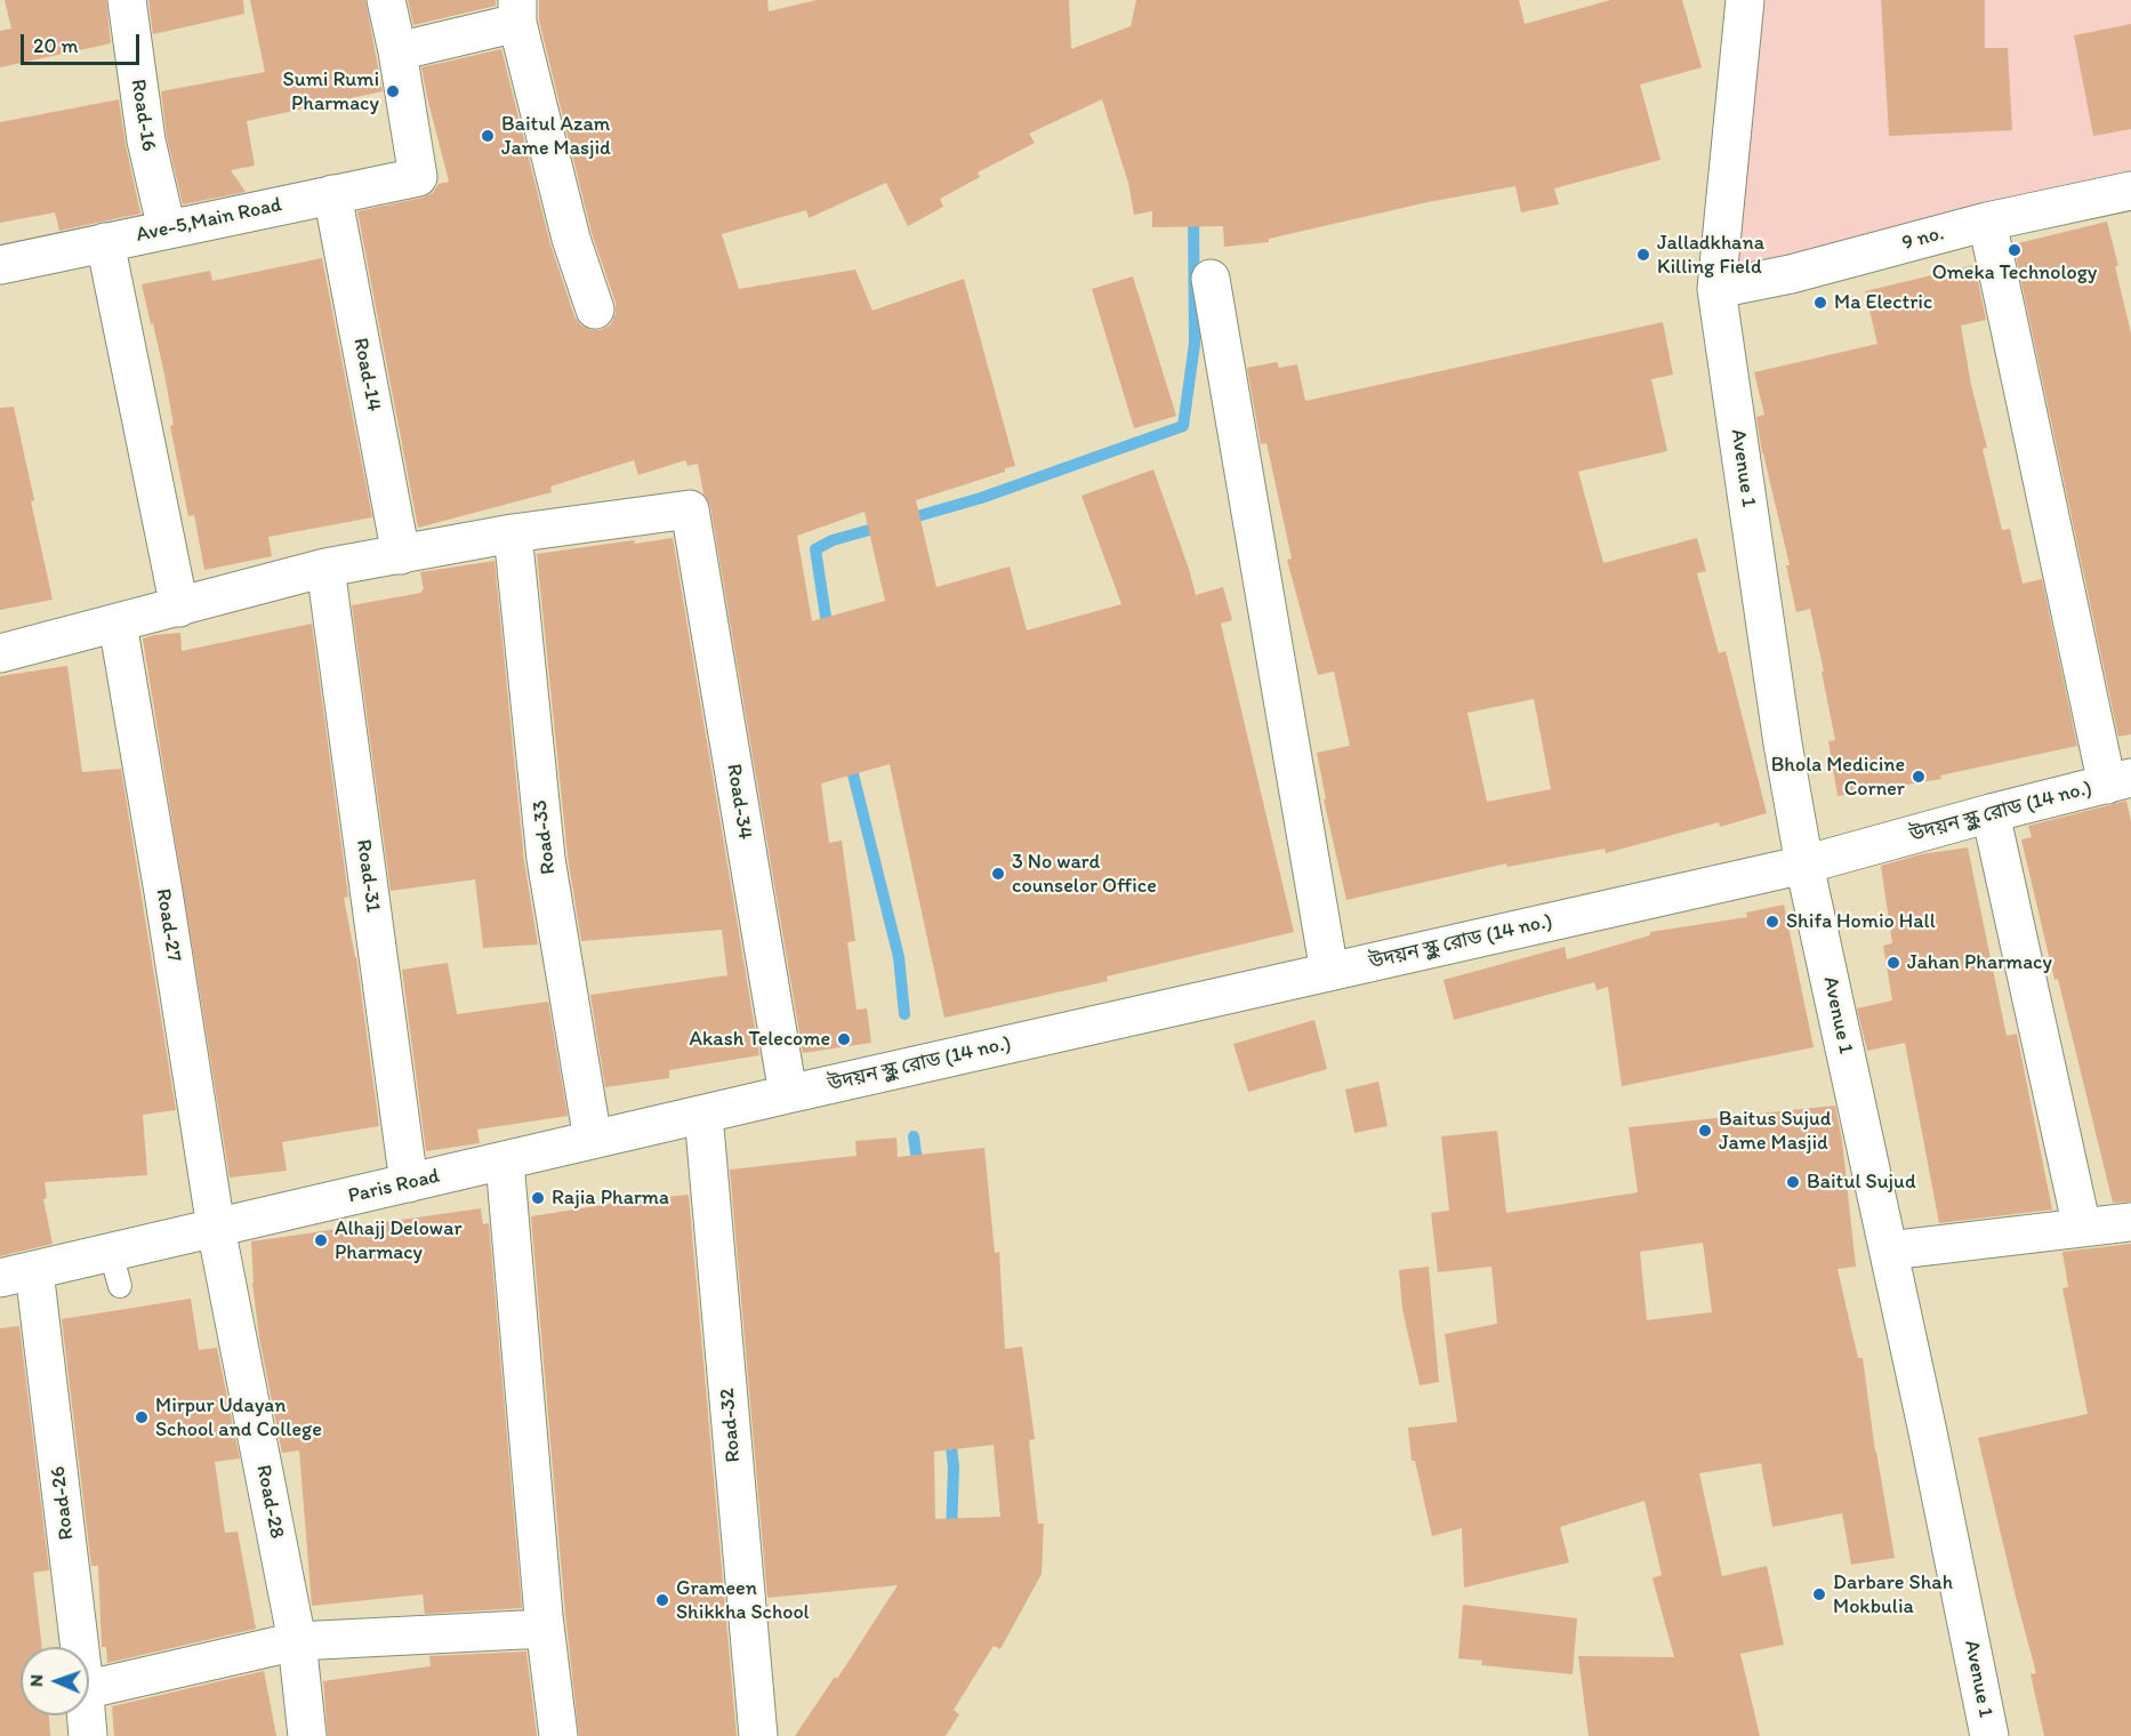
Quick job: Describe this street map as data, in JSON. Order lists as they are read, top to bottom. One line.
{"streets":{"street":["Road-16","Ave-5,Main Road","9 no.","Road-14","Avenue 1","Road-34","উদয়ন স্কুল রোড (14 no.)","Road-33","Road-31","Road-27","Paris Road","Road-32","Road-28","Road-26"]},"crossings":[["Road-16","Ave-5,Main Road"],["Ave-5,Main Road","Road-14"],["9 no.","Avenue 1"],["Avenue 1","উদয়ন স্কুল রোড (14 no.)"],["Road-34","উদয়ন স্কুল রোড (14 no.)"],["Road-34","Road-33"],["Road-34","Paris Road"],["উদয়ন স্কুল রোড (14 no.)","Paris Road"],["Road-33","Paris Road"],["Road-31","Paris Road"],["Road-27","Paris Road"],["Road-27","Road-28"],["Paris Road","Road-32"],["Paris Road","Road-28"],["Paris Road","Road-26"]],"places":["Sumi Rumi Pharmacy","Baitul Azam Jame Masjid","Omeka Technology","Jalladkhana Killing Field","Ma Electric","Bhola Medicine Corner","3 No ward counselor Office","Shifa Homio Hall","Jahan Pharmacy","Akash Telecome","Baitus Sujud Jame Masjid","Baitul Sujud","Rajia Pharma","Alhajj Delowar Pharmacy","Mirpur Udayan School and College","Darbare Shah Mokbulia","Grameen Shikkha School"],"scale_bar":"20 m","north":"left"}
